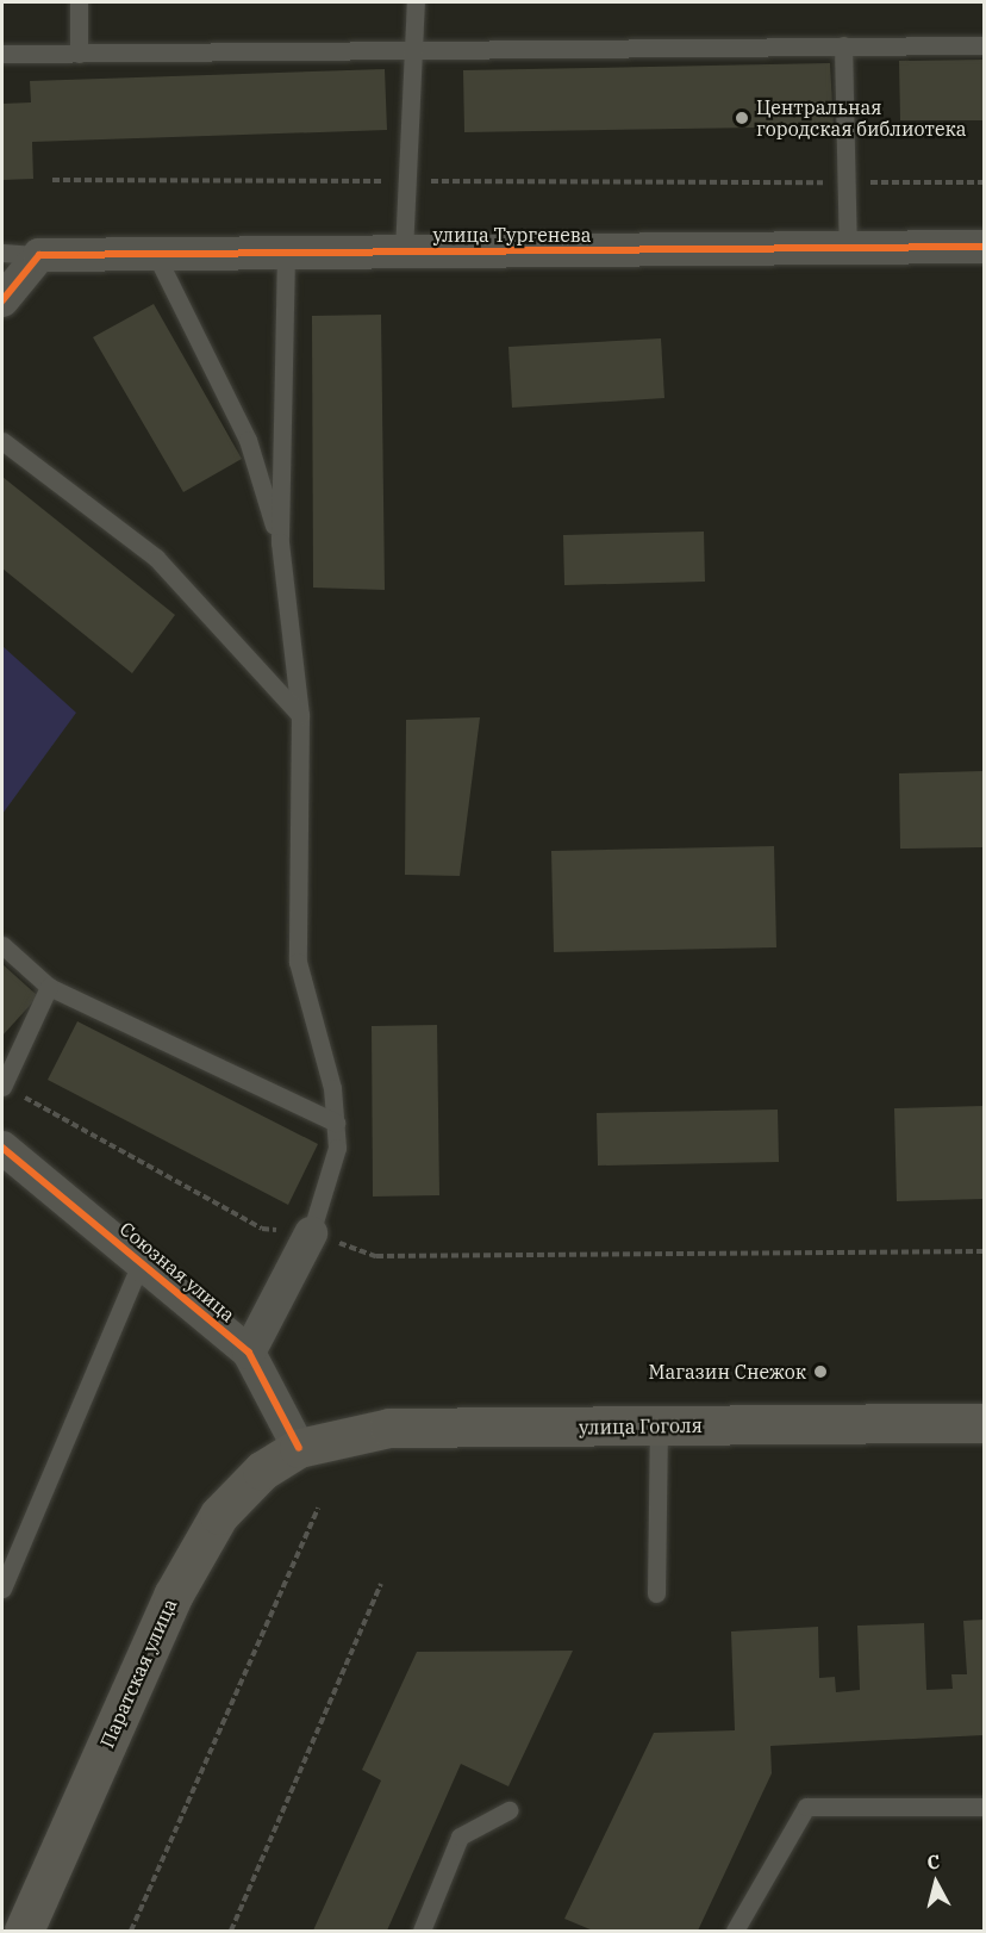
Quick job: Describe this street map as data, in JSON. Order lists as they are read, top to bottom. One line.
{"streets":{"main road":["улица Гоголя","Паратская улица"],"street":["улица Тургенева","Союзная улица"]},"crossings":[["Союзная улица","улица Гоголя"],["Союзная улица","Паратская улица"],["улица Гоголя","Паратская улица"]],"places":["Центральная городская библиотека","Магазин Снежок"],"north":"top"}
